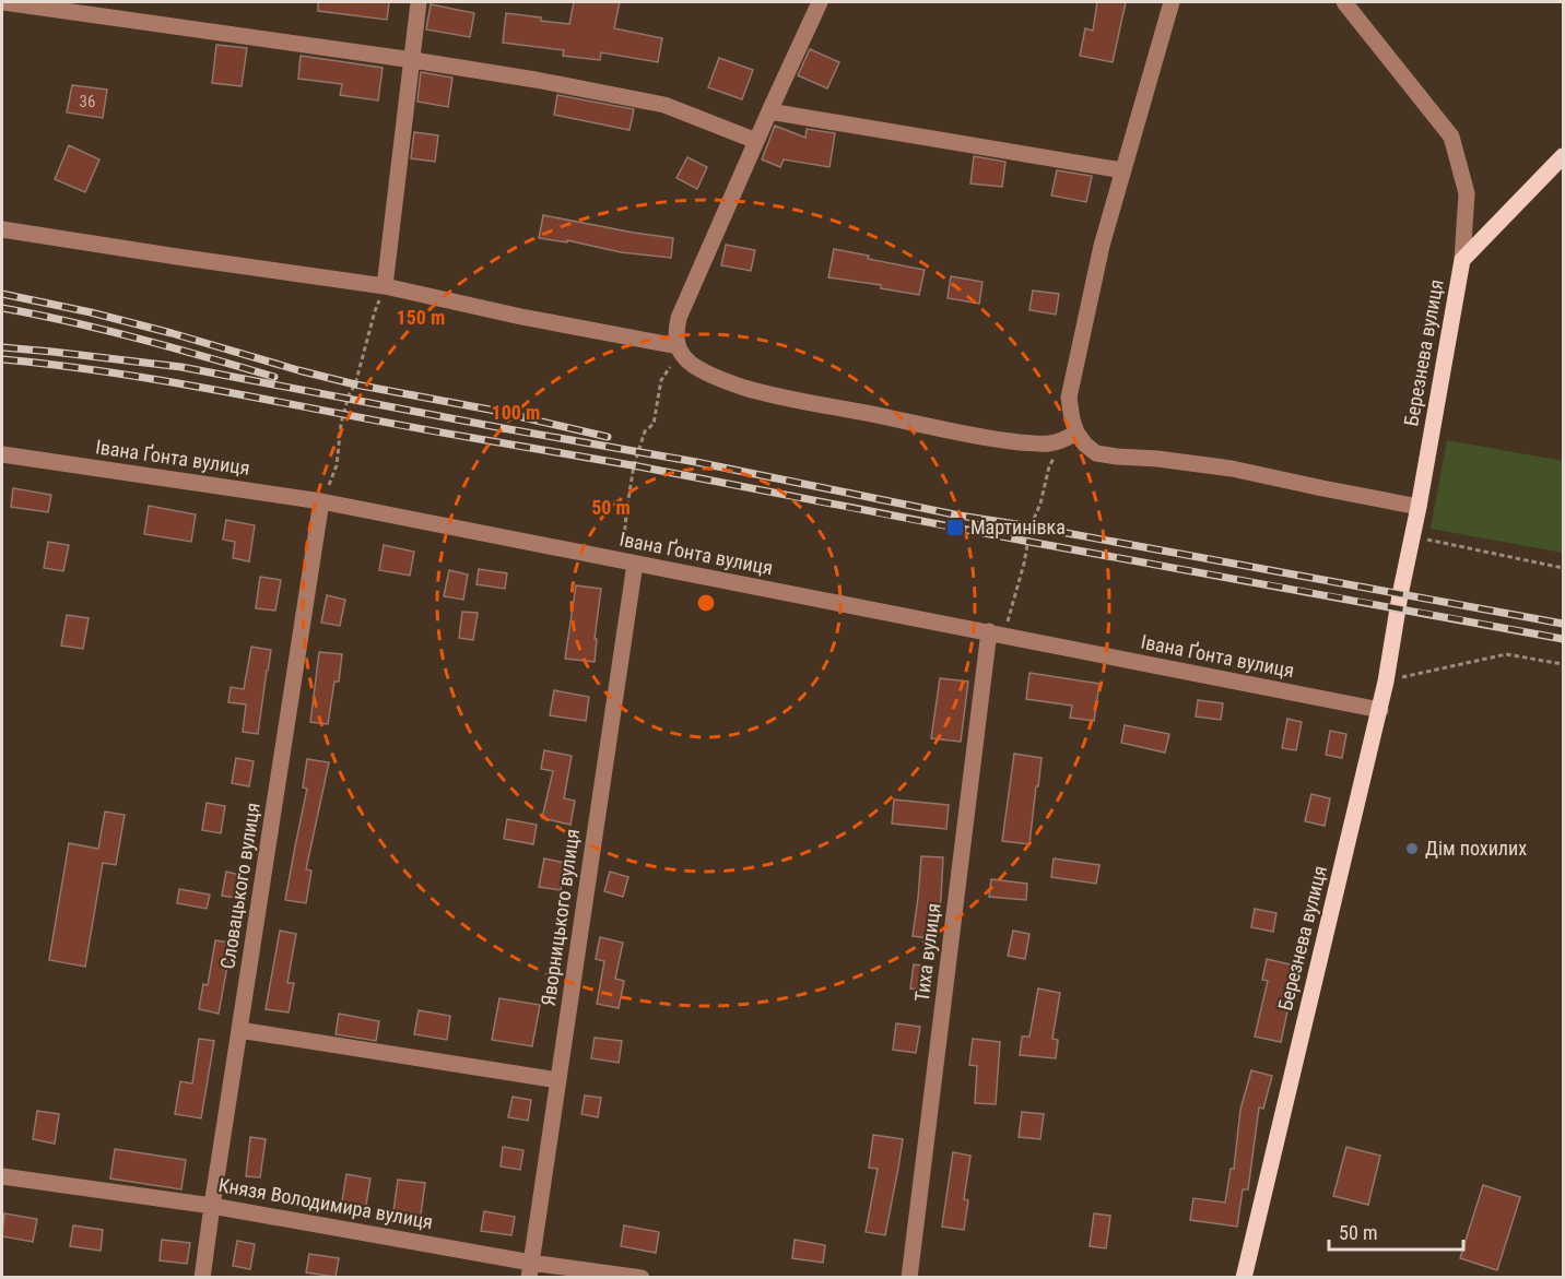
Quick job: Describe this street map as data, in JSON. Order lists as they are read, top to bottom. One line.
{"streets":{"main road":["Березнева вулиця"],"street":["Івана Ґонта вулиця","Словацького вулиця","Яворницького вулиця","Тиха вулиця","Князя Володимира вулиця"]},"crossings":[["Березнева вулиця","Івана Ґонта вулиця"],["Івана Ґонта вулиця","Словацького вулиця"],["Івана Ґонта вулиця","Яворницького вулиця"],["Івана Ґонта вулиця","Тиха вулиця"],["Словацького вулиця","Князя Володимира вулиця"],["Яворницького вулиця","Князя Володимира вулиця"]],"places":{"transit":["Мартинівка"],"other":["Дiм похилих"]},"house_numbers":["36"],"scale_bar":"50 m","rings":["150 m","100 m","50 m"]}
